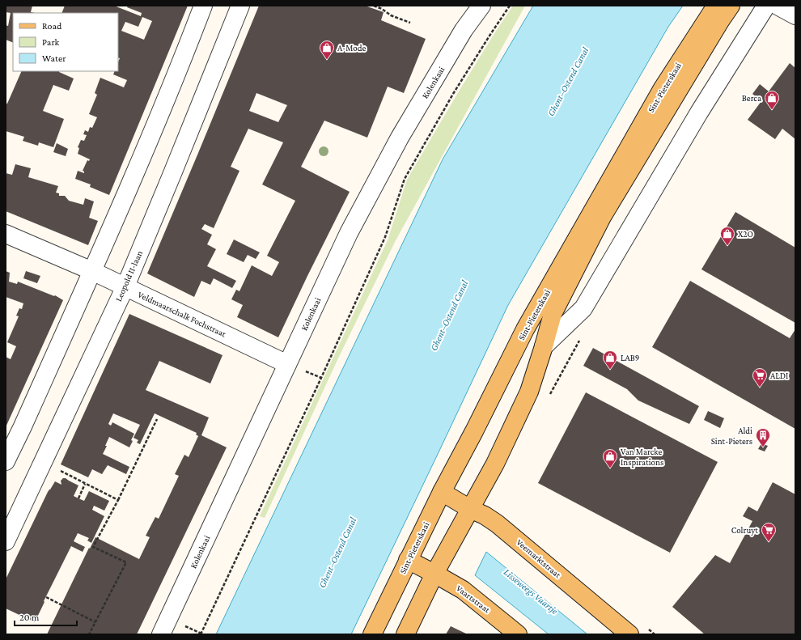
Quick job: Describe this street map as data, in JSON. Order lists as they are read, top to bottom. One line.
{"streets":{"main road":["Sint-Pieterskaai","Veemarktstraat","Vaartstraat"],"street":["Kolenkaai","Leopold II-laan","Veldmaarschalk Fochstraat"]},"crossings":[["Kolenkaai","Veldmaarschalk Fochstraat"],["Sint-Pieterskaai","Veemarktstraat"],["Sint-Pieterskaai","Vaartstraat"],["Leopold II-laan","Veldmaarschalk Fochstraat"]],"water":["Ghent–Ostend Canal","Lisseweegs Vaartje"],"places":{"shop":["A-Mode","Berca","X2O","LAB9","Van Marcke Inspirations"],"supermarket":["ALDI","Colruyt"],"building":["Aldi Sint-Pieters"]},"legend":["Road","Park","Water"],"scale_bar":"20 m"}
